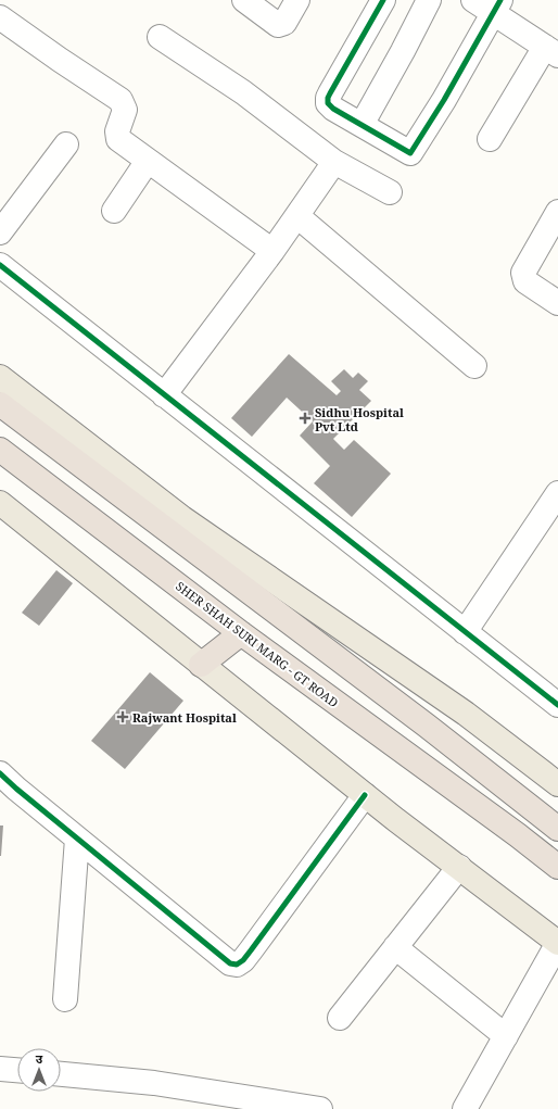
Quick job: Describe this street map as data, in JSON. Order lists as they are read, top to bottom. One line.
{"streets":{"highway":["SHER SHAH SURI MARG - GT ROAD"]},"places":{"health":["Sidhu Hospital Pvt Ltd","Rajwant Hospital"]},"north":"top"}
